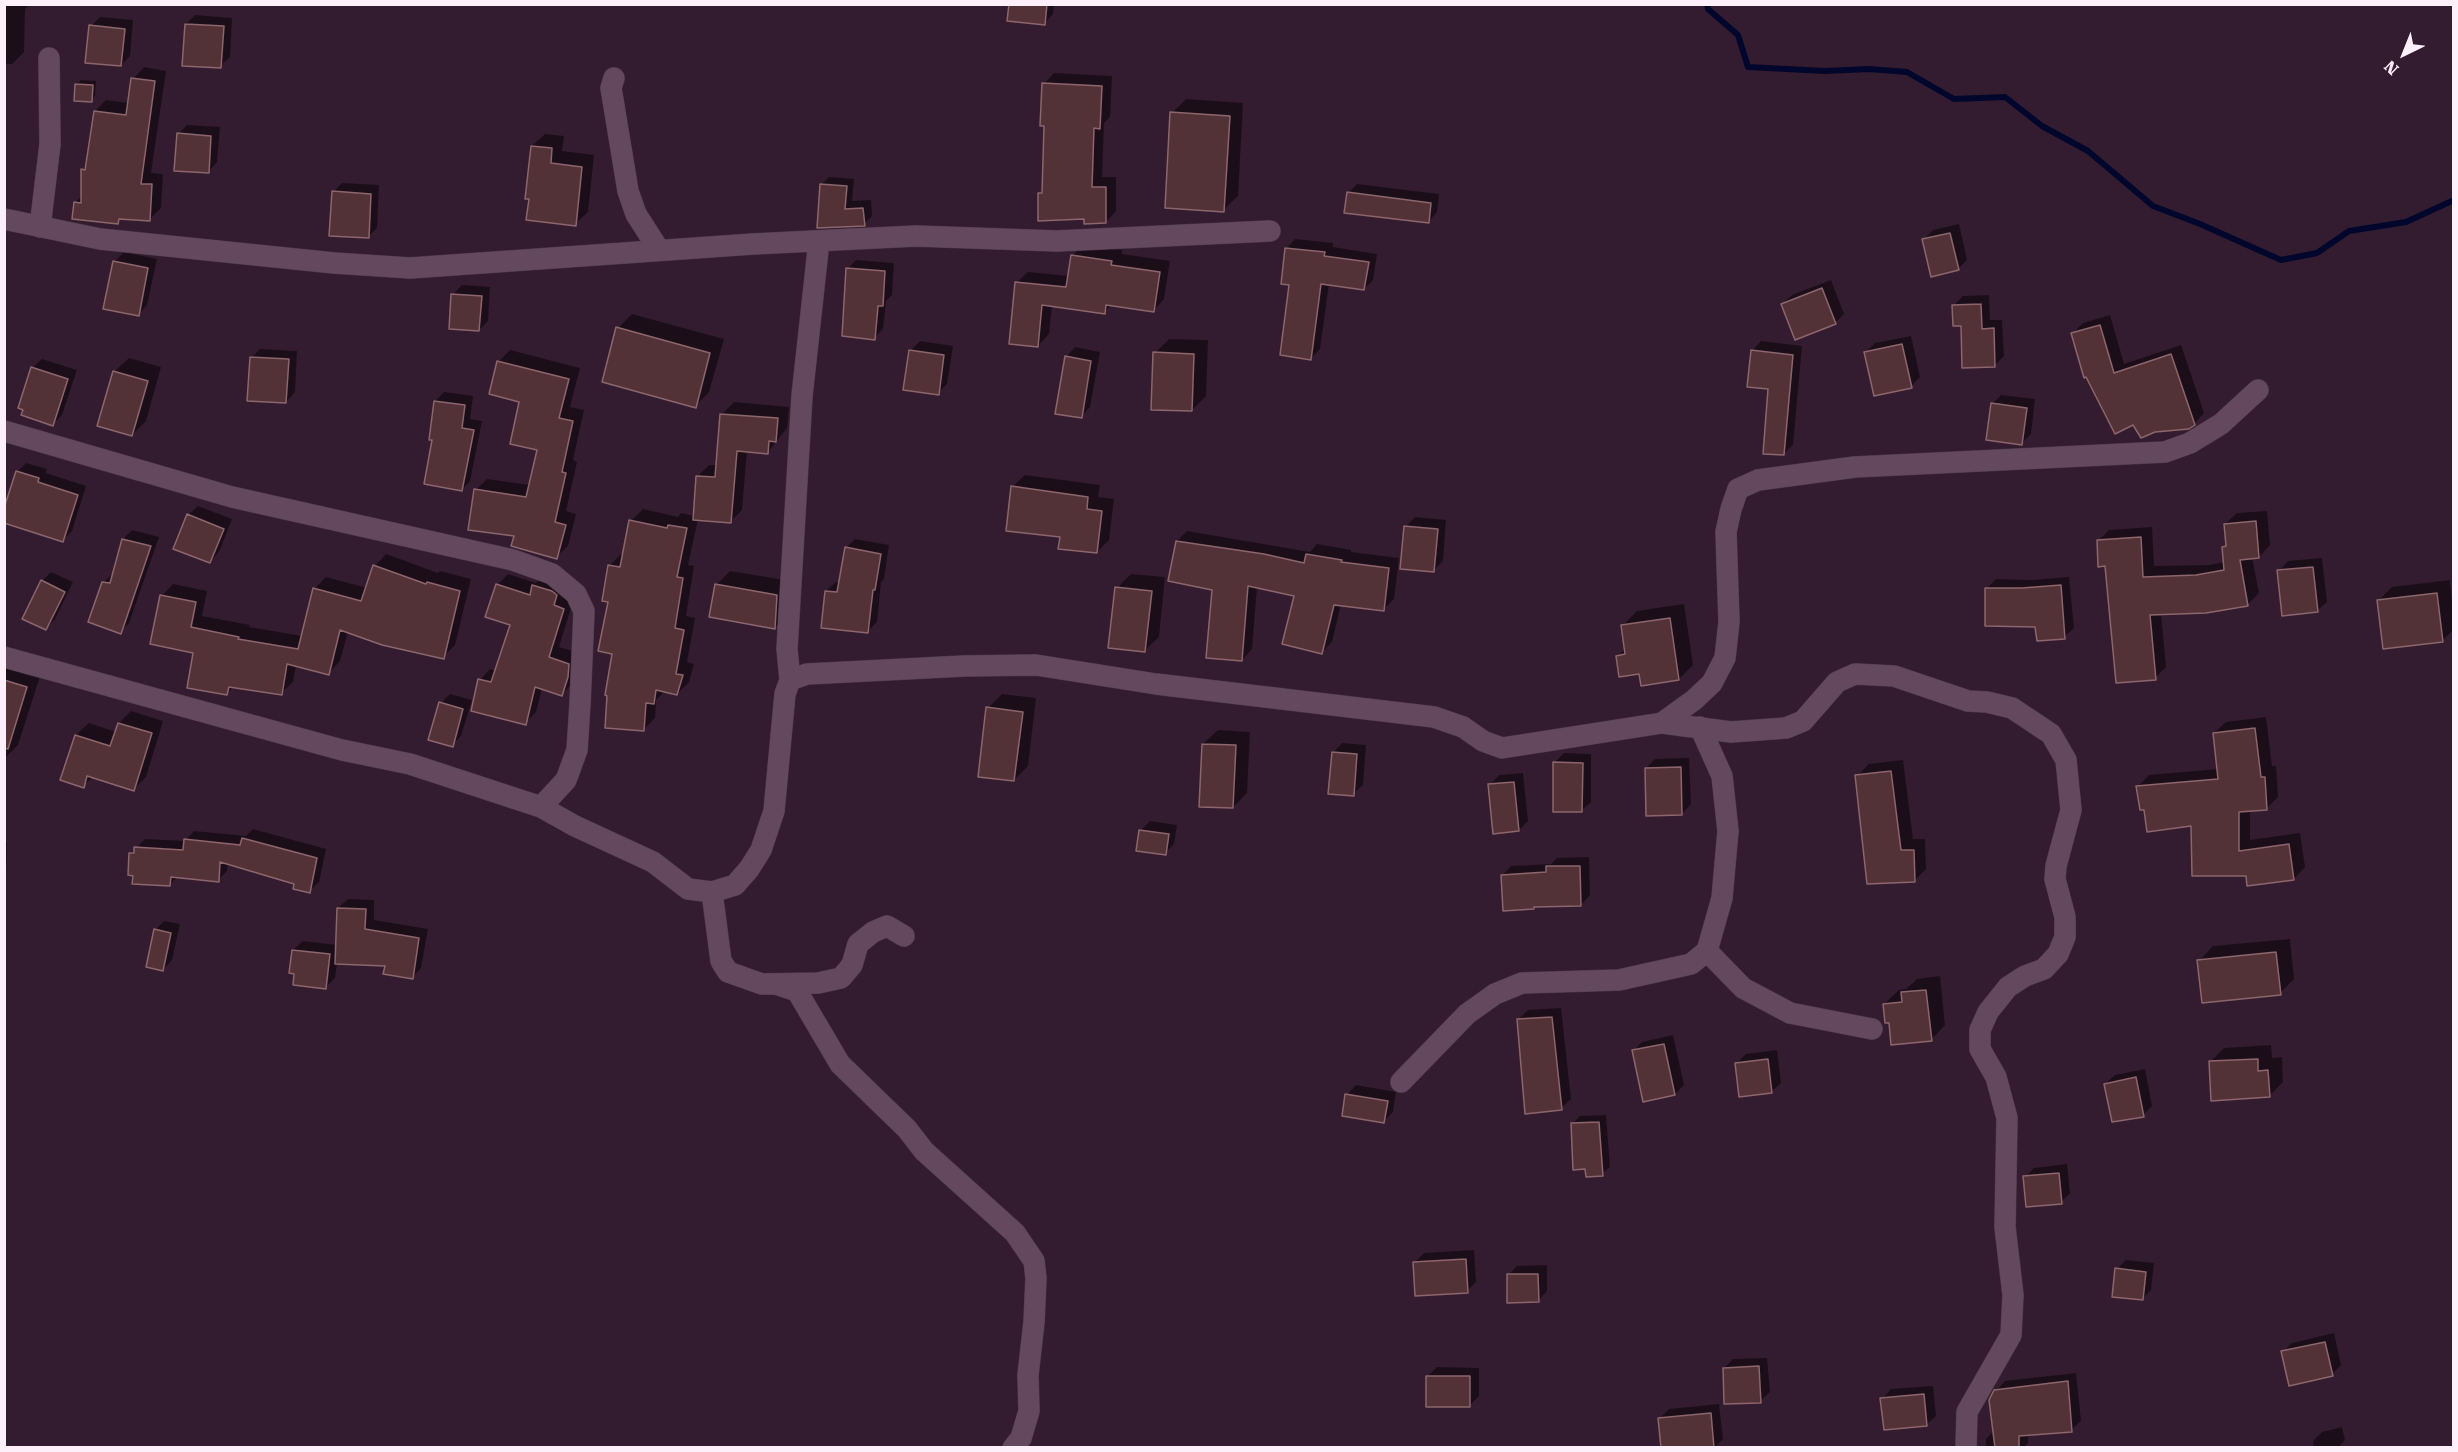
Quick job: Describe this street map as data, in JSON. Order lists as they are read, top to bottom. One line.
{"north":"bottom left"}
